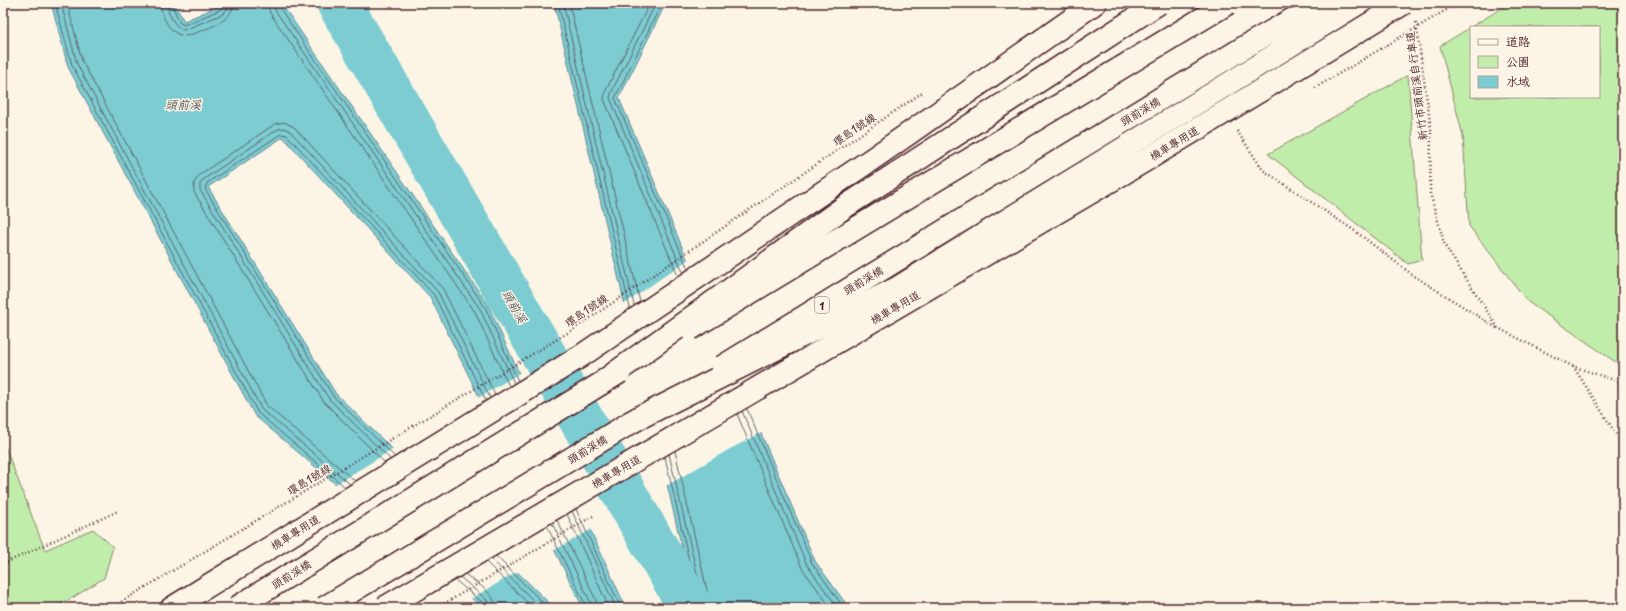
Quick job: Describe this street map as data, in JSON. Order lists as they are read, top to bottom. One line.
{"streets":{"main road":["頭前溪橋","機車專用道","1"],"path":["新竹市頭前溪自行車道","環島1號線"]},"crossings":[["新竹市頭前溪自行車道","機車專用道"]],"water":["頭前溪"],"legend":["道路","公園","水域"]}
